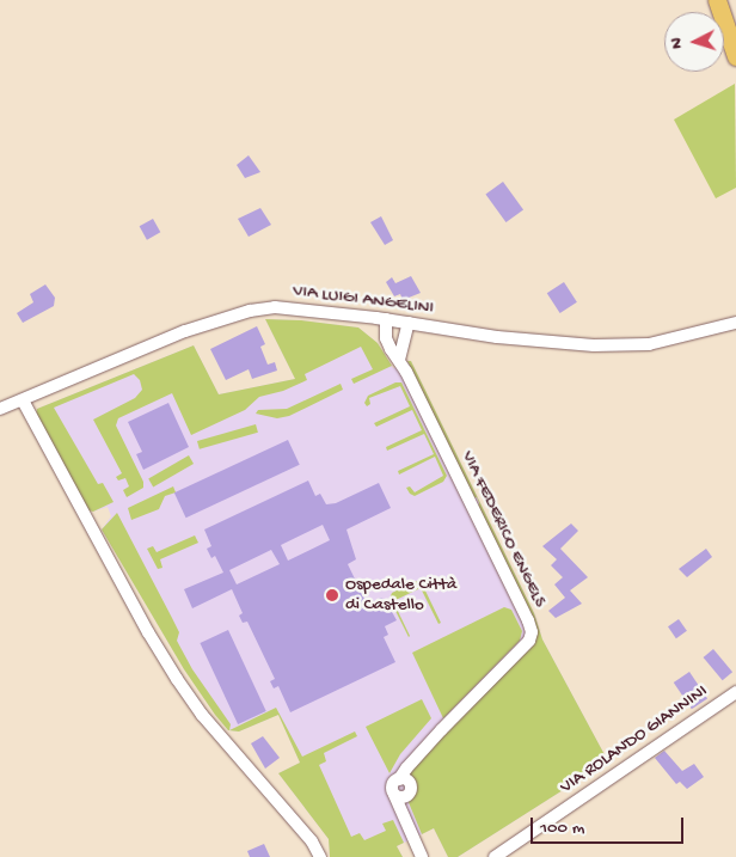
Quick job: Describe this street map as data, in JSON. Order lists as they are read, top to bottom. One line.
{"streets":{"street":["VIA LUIGI ANGELINI","VIA FEDERICO ENGELS","VIA ROLANDO GIANNINI"]},"crossings":[["VIA LUIGI ANGELINI","VIA FEDERICO ENGELS"]],"places":["Ospedale Città di Castello"],"scale_bar":"100 m","north":"left"}
